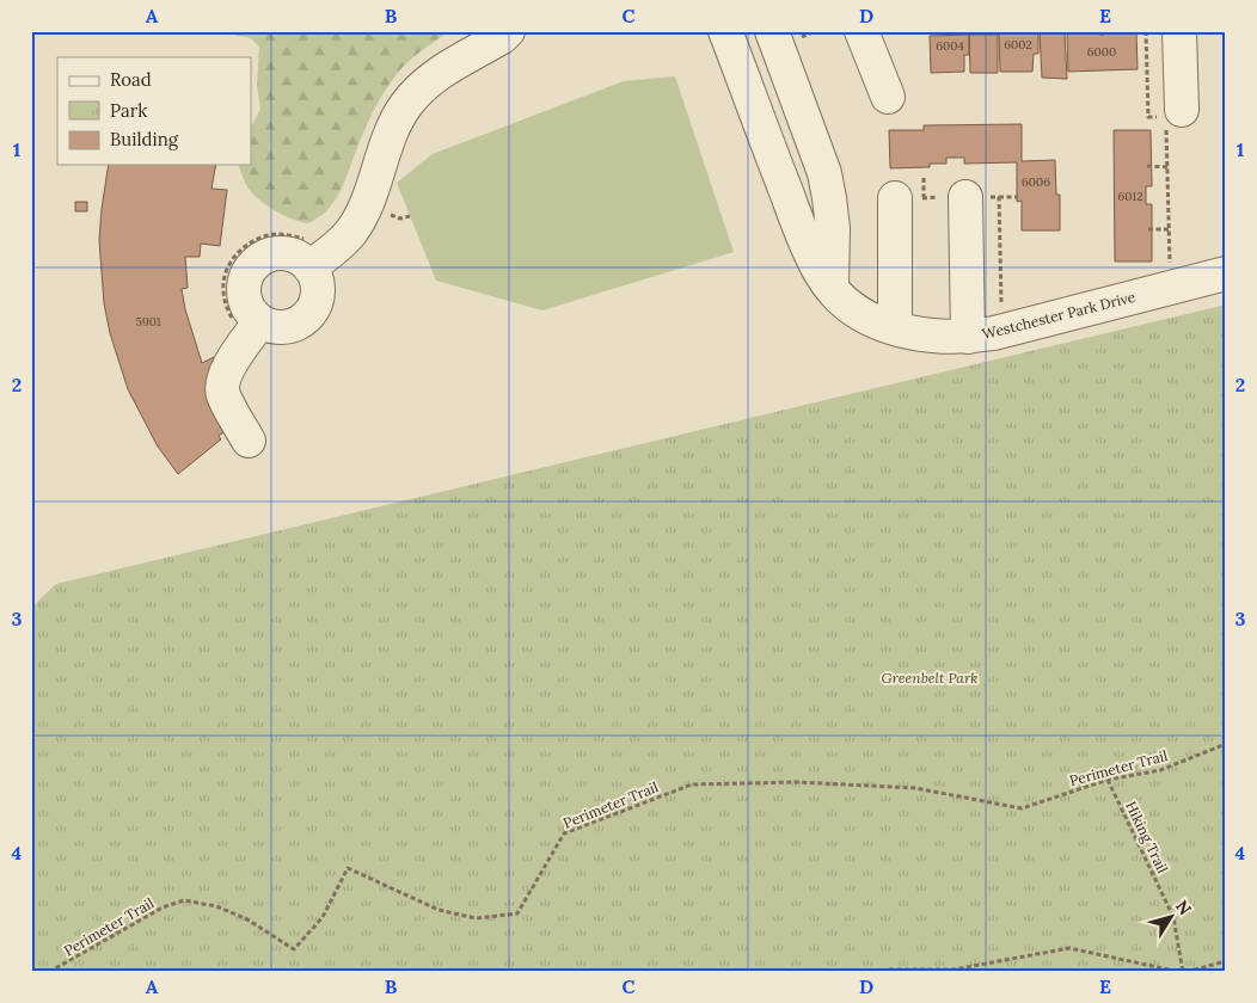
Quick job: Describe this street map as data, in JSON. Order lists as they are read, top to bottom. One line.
{"streets":{"street":["Westchester Park Drive"],"path":["Perimeter Trail","Hiking Trail"]},"crossings":[["Perimeter Trail","Hiking Trail"]],"parks":["Greenbelt Park"],"house_numbers":["6002","6004","6000","6006","6012","5901"],"legend":["Road","Park","Building"],"north":"top right","grid":{"columns":["A","B","C","D","E"],"rows":["1","2","3","4"]}}
